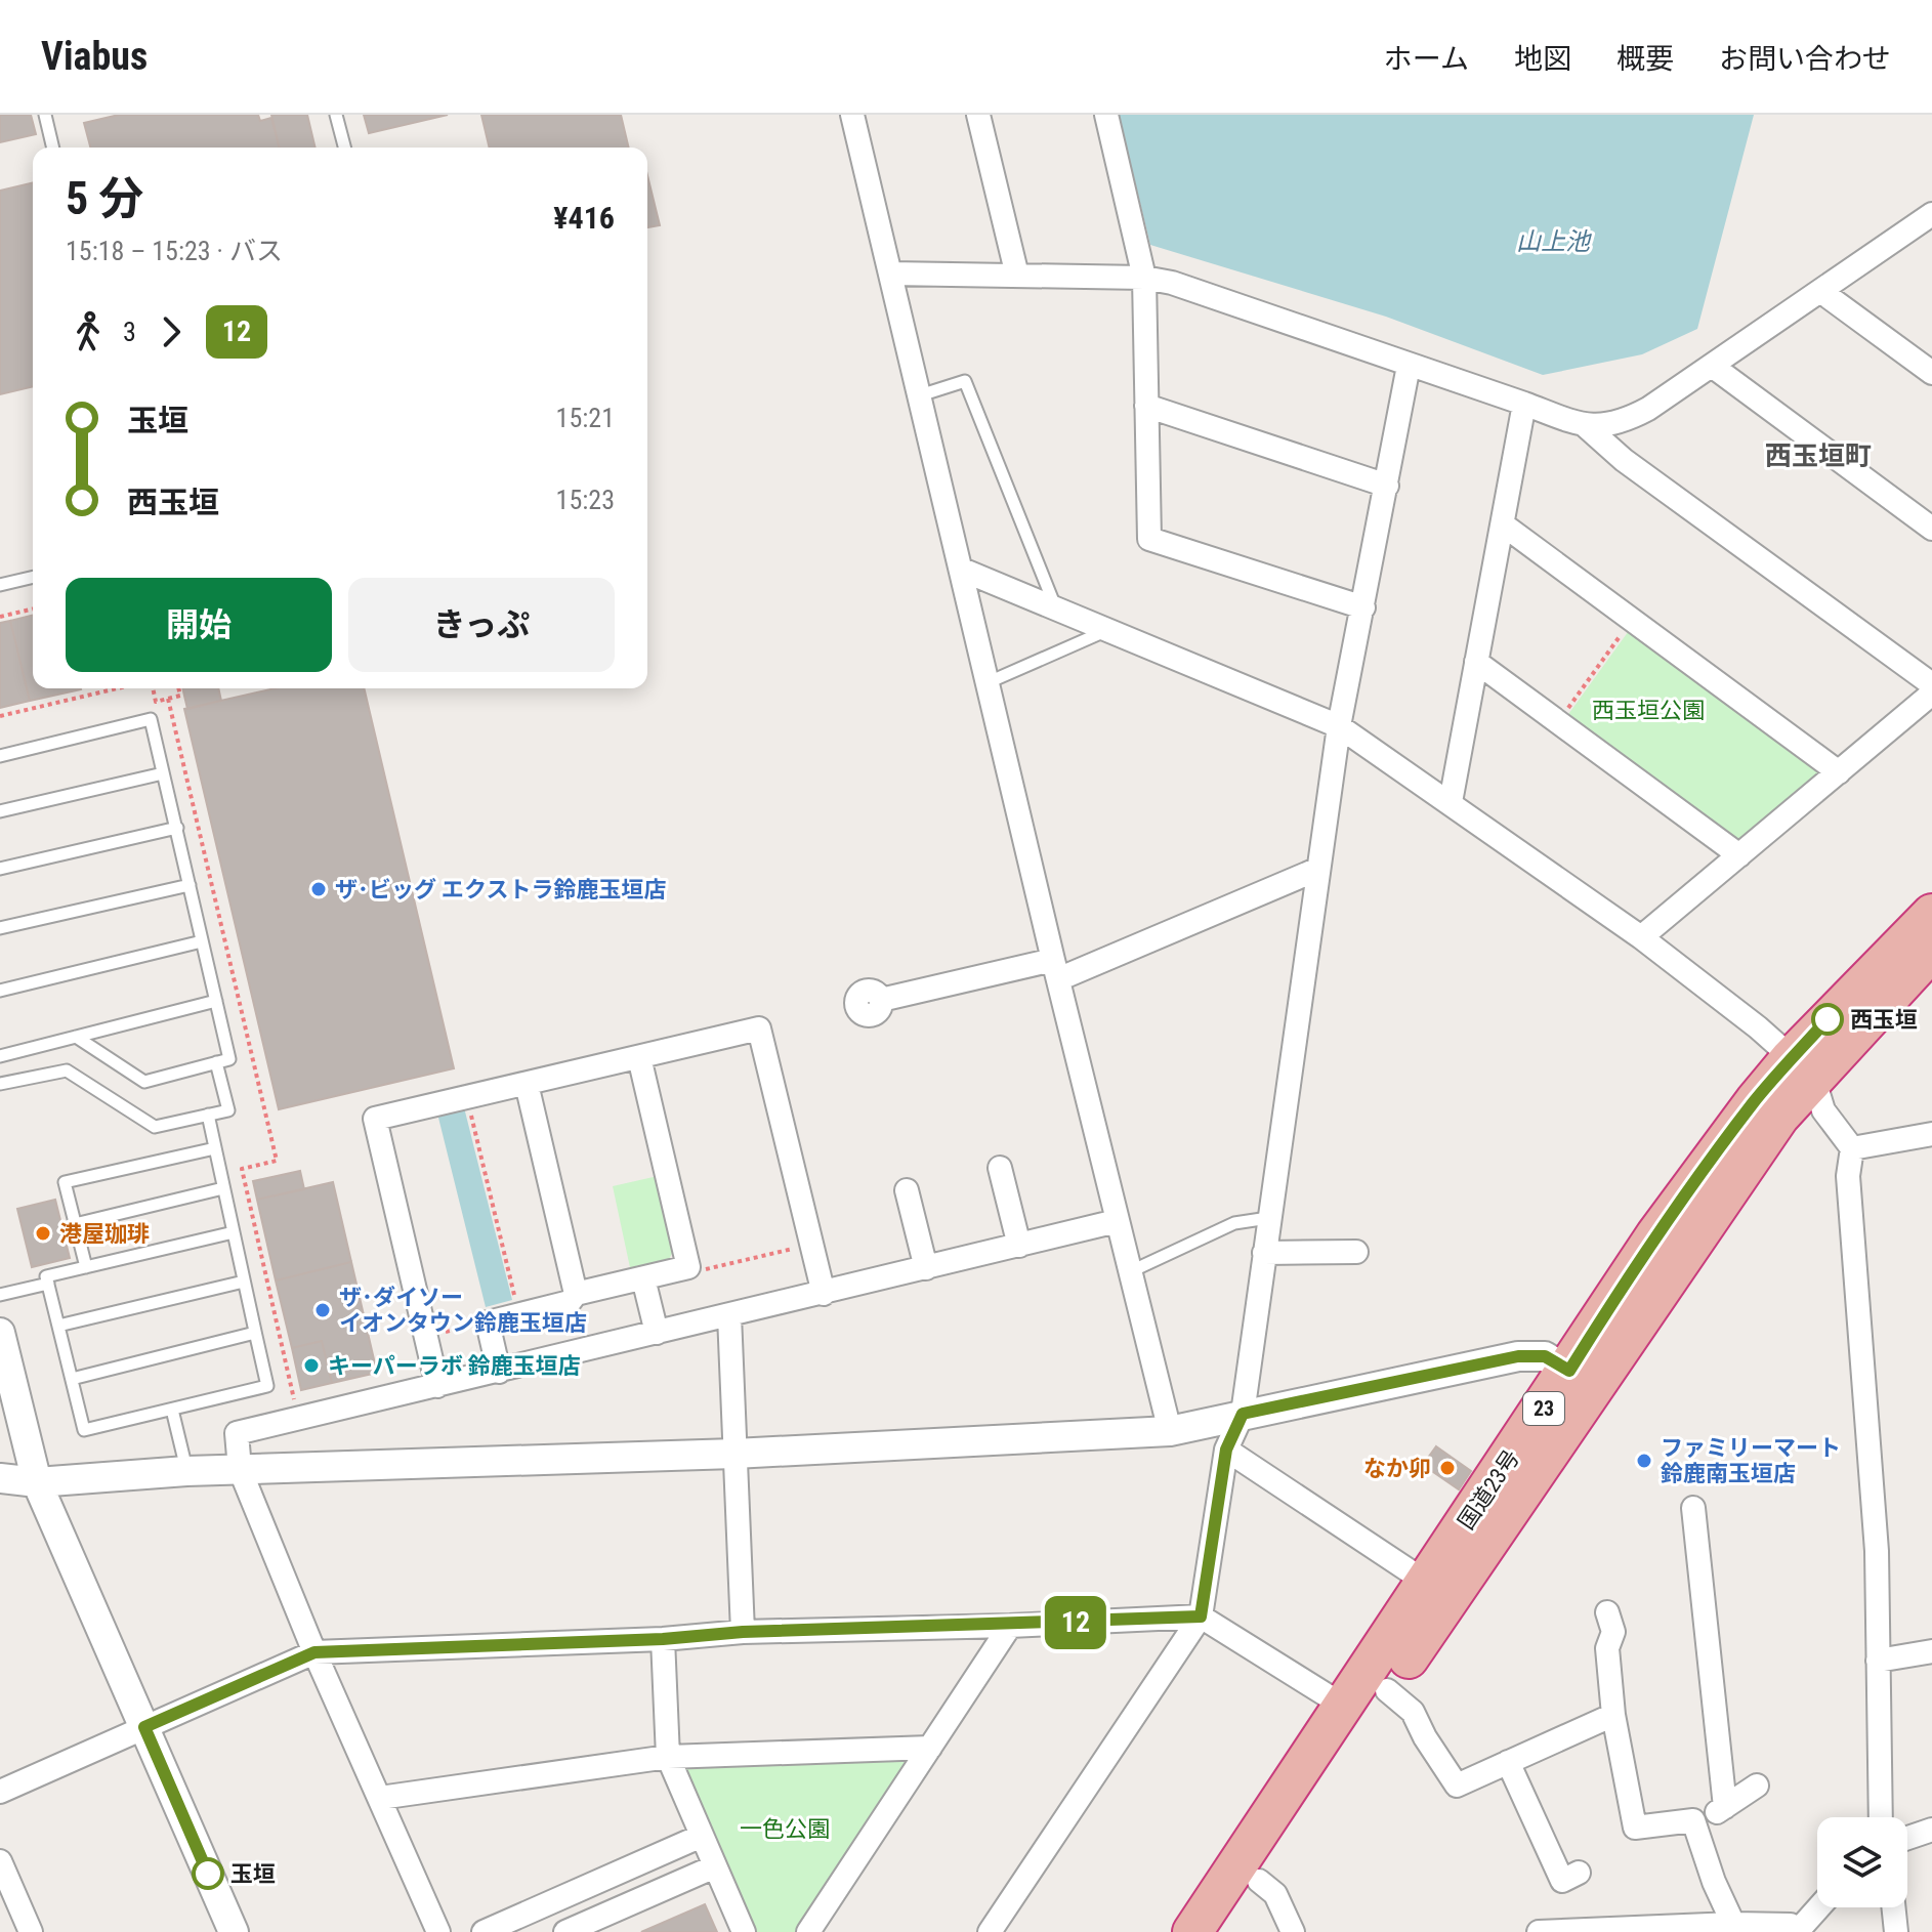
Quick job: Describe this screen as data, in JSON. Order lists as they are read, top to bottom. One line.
{"streets":{"highway":["23","国道23号"]},"districts":["西玉垣町"],"water":["山上池"],"parks":["西玉垣公園","一色公園"],"places":["ザ･ビッグ エクストラ鈴鹿玉垣店","西玉垣","港屋珈琲","ザ･ダイソー イオンタウン鈴鹿玉垣店","キーパーラボ 鈴鹿玉垣店","ファミリーマート 鈴鹿南玉垣店","なか卯","玉垣"],"lines":["bus line 12"],"page":{"header":"Viabus","nav":["ホーム","地図","概要","お問い合わせ"],"on_map":"12","heading":["5 分","15:18 – 15:23 · バス","¥416"],"legs":["3","12"],"list":[{"name":"玉垣","value":"15:21"},{"name":"西玉垣","value":"15:23"}],"buttons":["開始","きっぷ"]}}
